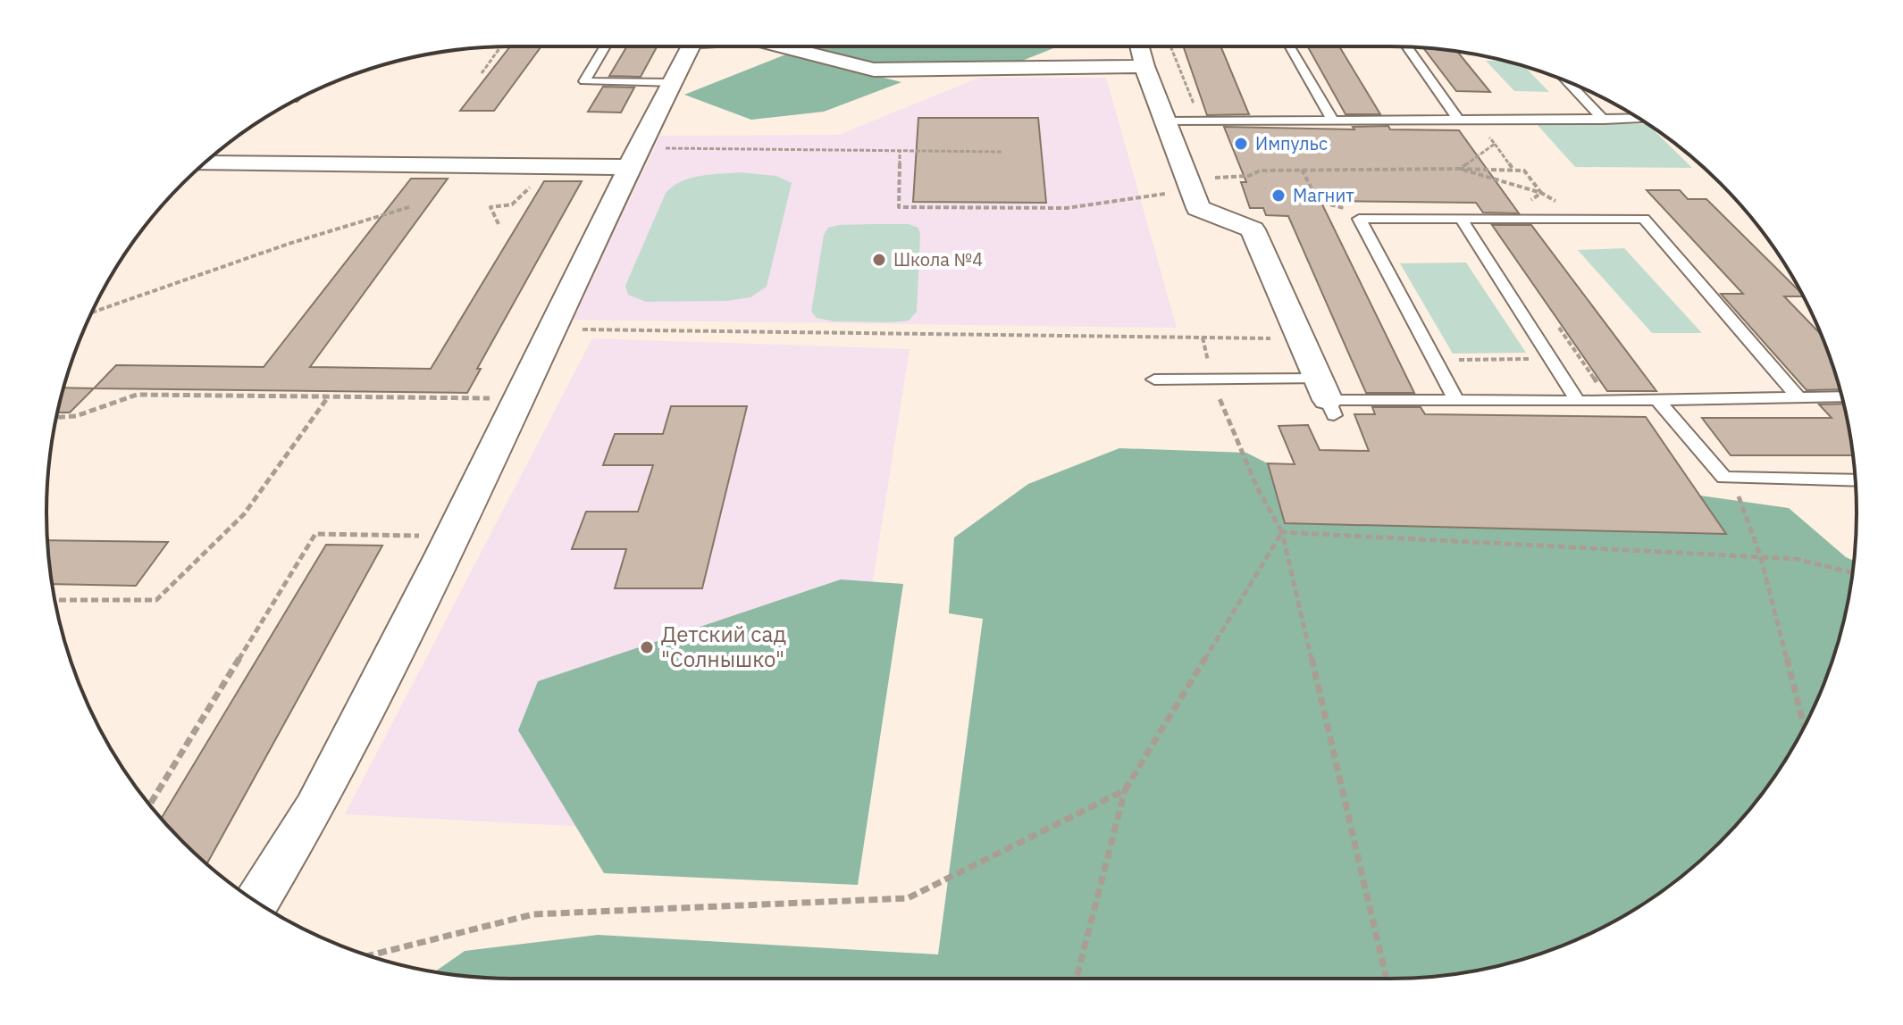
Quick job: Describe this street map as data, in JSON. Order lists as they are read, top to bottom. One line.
{"places":["Импульс","Магнит","Школа №4","Детский сад \"Солнышко\""]}
